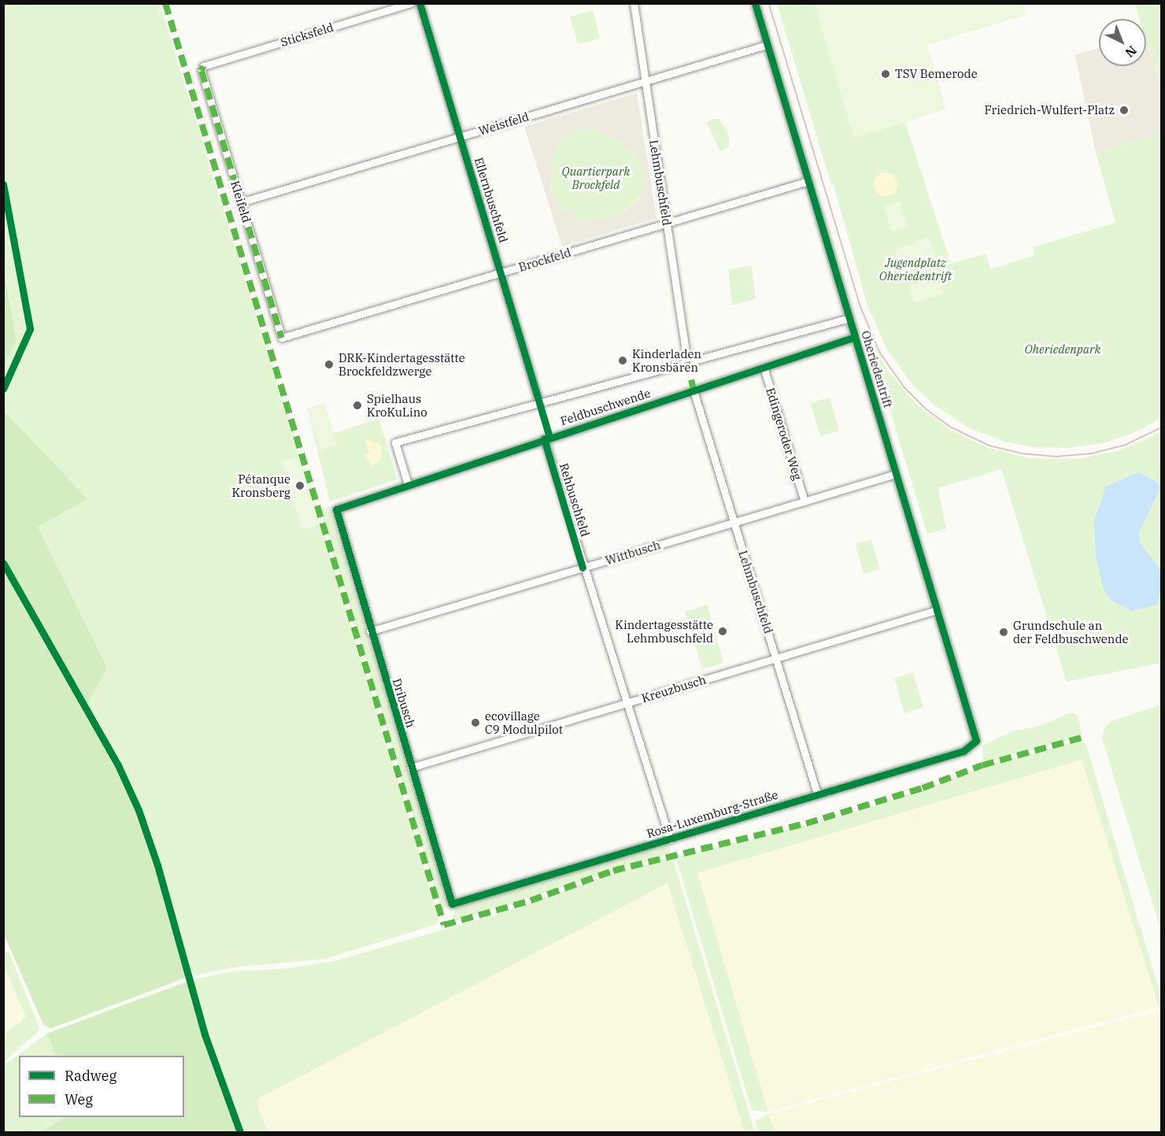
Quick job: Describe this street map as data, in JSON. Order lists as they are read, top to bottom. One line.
{"streets":{"street":["Sticksfeld","Weistfeld","Lehmbuschfeld","Ellernbuschfeld","Kleifeld","Brockfeld","Oheriedentrift","Feldbuschwende","Edingeroder Weg","Rehbuschfeld","Wittbusch","Kreuzbusch","Dribusch","Rosa-Luxemburg-Straße"]},"crossings":[["Sticksfeld","Kleifeld"],["Weistfeld","Lehmbuschfeld"],["Weistfeld","Ellernbuschfeld"],["Weistfeld","Kleifeld"],["Weistfeld","Oheriedentrift"],["Lehmbuschfeld","Brockfeld"],["Lehmbuschfeld","Feldbuschwende"],["Lehmbuschfeld","Wittbusch"],["Lehmbuschfeld","Kreuzbusch"],["Lehmbuschfeld","Rosa-Luxemburg-Straße"],["Ellernbuschfeld","Brockfeld"],["Ellernbuschfeld","Feldbuschwende"],["Kleifeld","Brockfeld"],["Brockfeld","Oheriedentrift"],["Oheriedentrift","Feldbuschwende"],["Oheriedentrift","Wittbusch"],["Oheriedentrift","Kreuzbusch"],["Oheriedentrift","Rosa-Luxemburg-Straße"],["Feldbuschwende","Edingeroder Weg"],["Feldbuschwende","Rehbuschfeld"],["Feldbuschwende","Dribusch"],["Edingeroder Weg","Wittbusch"],["Rehbuschfeld","Wittbusch"],["Rehbuschfeld","Kreuzbusch"],["Rehbuschfeld","Rosa-Luxemburg-Straße"],["Wittbusch","Dribusch"],["Kreuzbusch","Dribusch"],["Dribusch","Rosa-Luxemburg-Straße"]],"parks":["Quartierpark Brockfeld","Jugendplatz Oheriedentrift","Oheriedenpark"],"places":["TSV Bemerode","Friedrich-Wulfert-Platz","Kinderladen Kronsbären","DRK-Kindertagesstätte Brockfeldzwerge","Spielhaus KroKuLino","Pétanque Kronsberg","Kindertagesstätte Lehmbuschfeld","Grundschule an der Feldbuschwende","ecovillage C9 Modulpilot"],"legend":["Radweg","Weg"],"north":"bottom right"}
